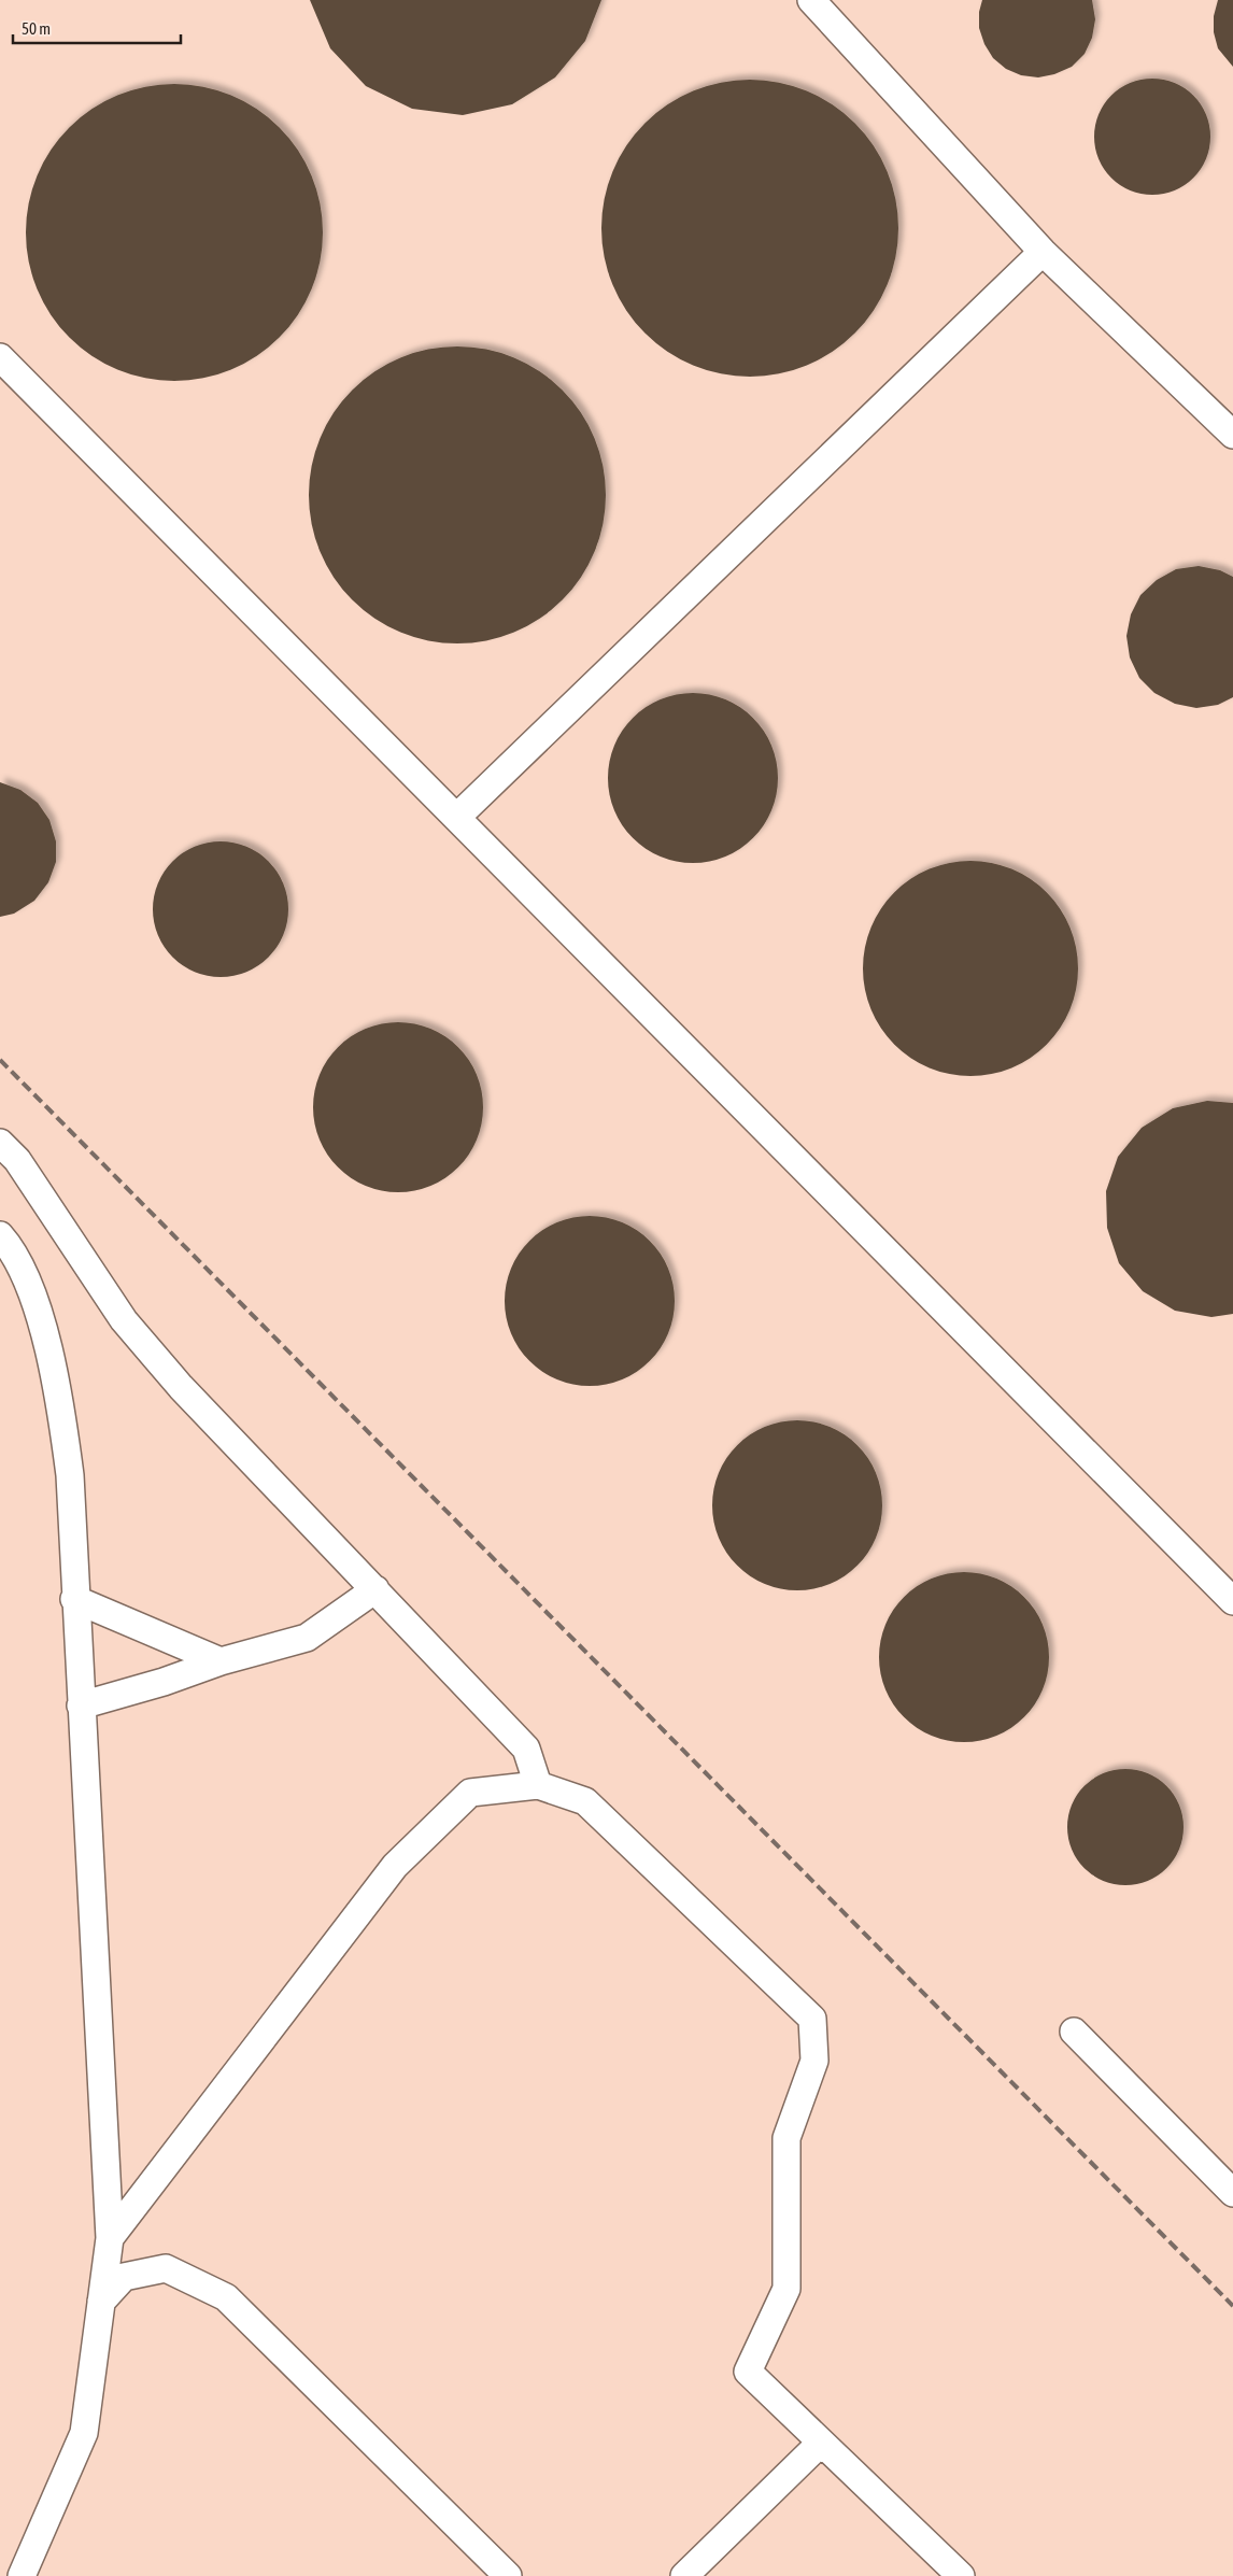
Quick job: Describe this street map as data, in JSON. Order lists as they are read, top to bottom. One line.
{"scale_bar":"50 m"}
